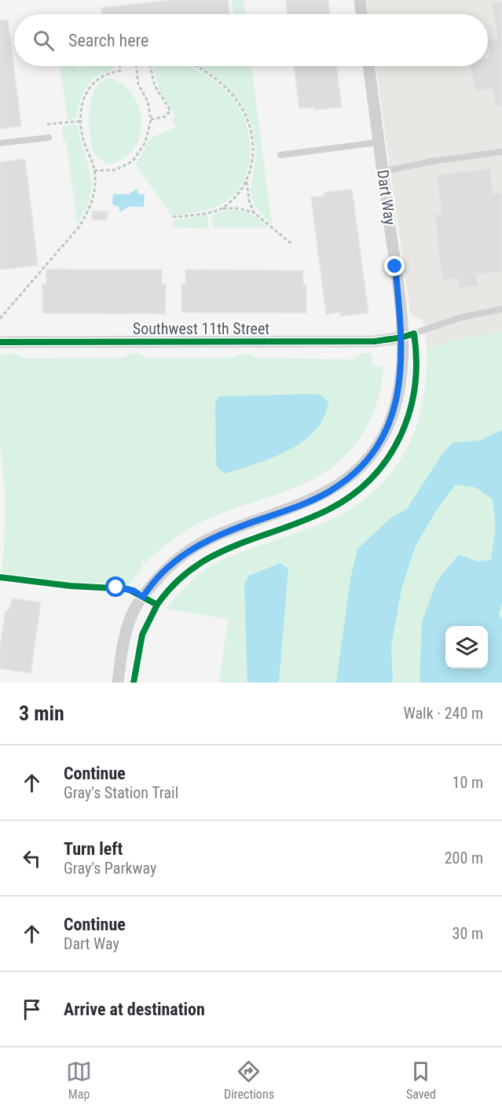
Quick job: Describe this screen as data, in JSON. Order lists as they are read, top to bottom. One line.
{"streets":{"street":["Dart Way","Southwest 11th Street"]},"crossings":[["Dart Way","Southwest 11th Street"]],"page":{"search":"Search here","heading":["3 min","Walk · 240 m"],"list":[["Continue","Gray's Station Trail","10 m"],["Turn left","Gray's Parkway","200 m"],["Continue","Dart Way","30 m"],"Arrive at destination"],"nav":["Map","Directions","Saved"]}}
